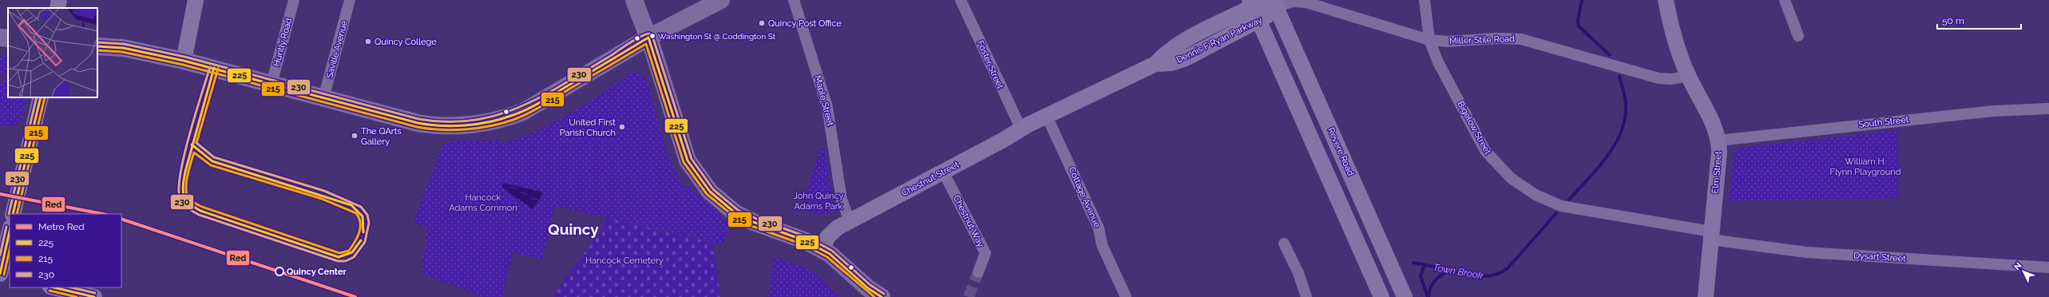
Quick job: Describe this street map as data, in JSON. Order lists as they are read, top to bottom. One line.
{"streets":{"street":["Dennis F Ryan Parkway","Miller Stile Road","Huntly Road","Saville Avenue","Foster Street","Maple Street","South Street","Bigelow Street","Revere Road","Elm Street","Chestnut Street","Cottage Avenue","Chestnut Way","Dysart Street"]},"crossings":[["Dennis F Ryan Parkway","Miller Stile Road"],["Dennis F Ryan Parkway","Revere Road"],["Dennis F Ryan Parkway","Chestnut Street"],["Dennis F Ryan Parkway","Cottage Avenue"],["Miller Stile Road","Bigelow Street"],["Miller Stile Road","Revere Road"],["Miller Stile Road","Elm Street"],["Foster Street","Chestnut Street"],["Maple Street","Chestnut Street"],["South Street","Elm Street"],["Bigelow Street","Elm Street"],["Bigelow Street","Dysart Street"],["Elm Street","Dysart Street"],["Chestnut Street","Cottage Avenue"],["Chestnut Street","Chestnut Way"]],"districts":["Quincy"],"water":["Town Brook"],"parks":["William H. Flynn Playground","John Quincy Adams Park","Hancock Adams Common","Hancock Cemetery"],"places":["Quincy Post Office","Washington St @ Coddington St","Quincy College","United First Parish Church","The QArts Gallery","Quincy Center"],"lines":["transit line 230","transit line 225","transit line 215","metro line Red"],"legend":["Metro Red","225","215","230"],"scale_bar":"50 m","north":"top left"}
